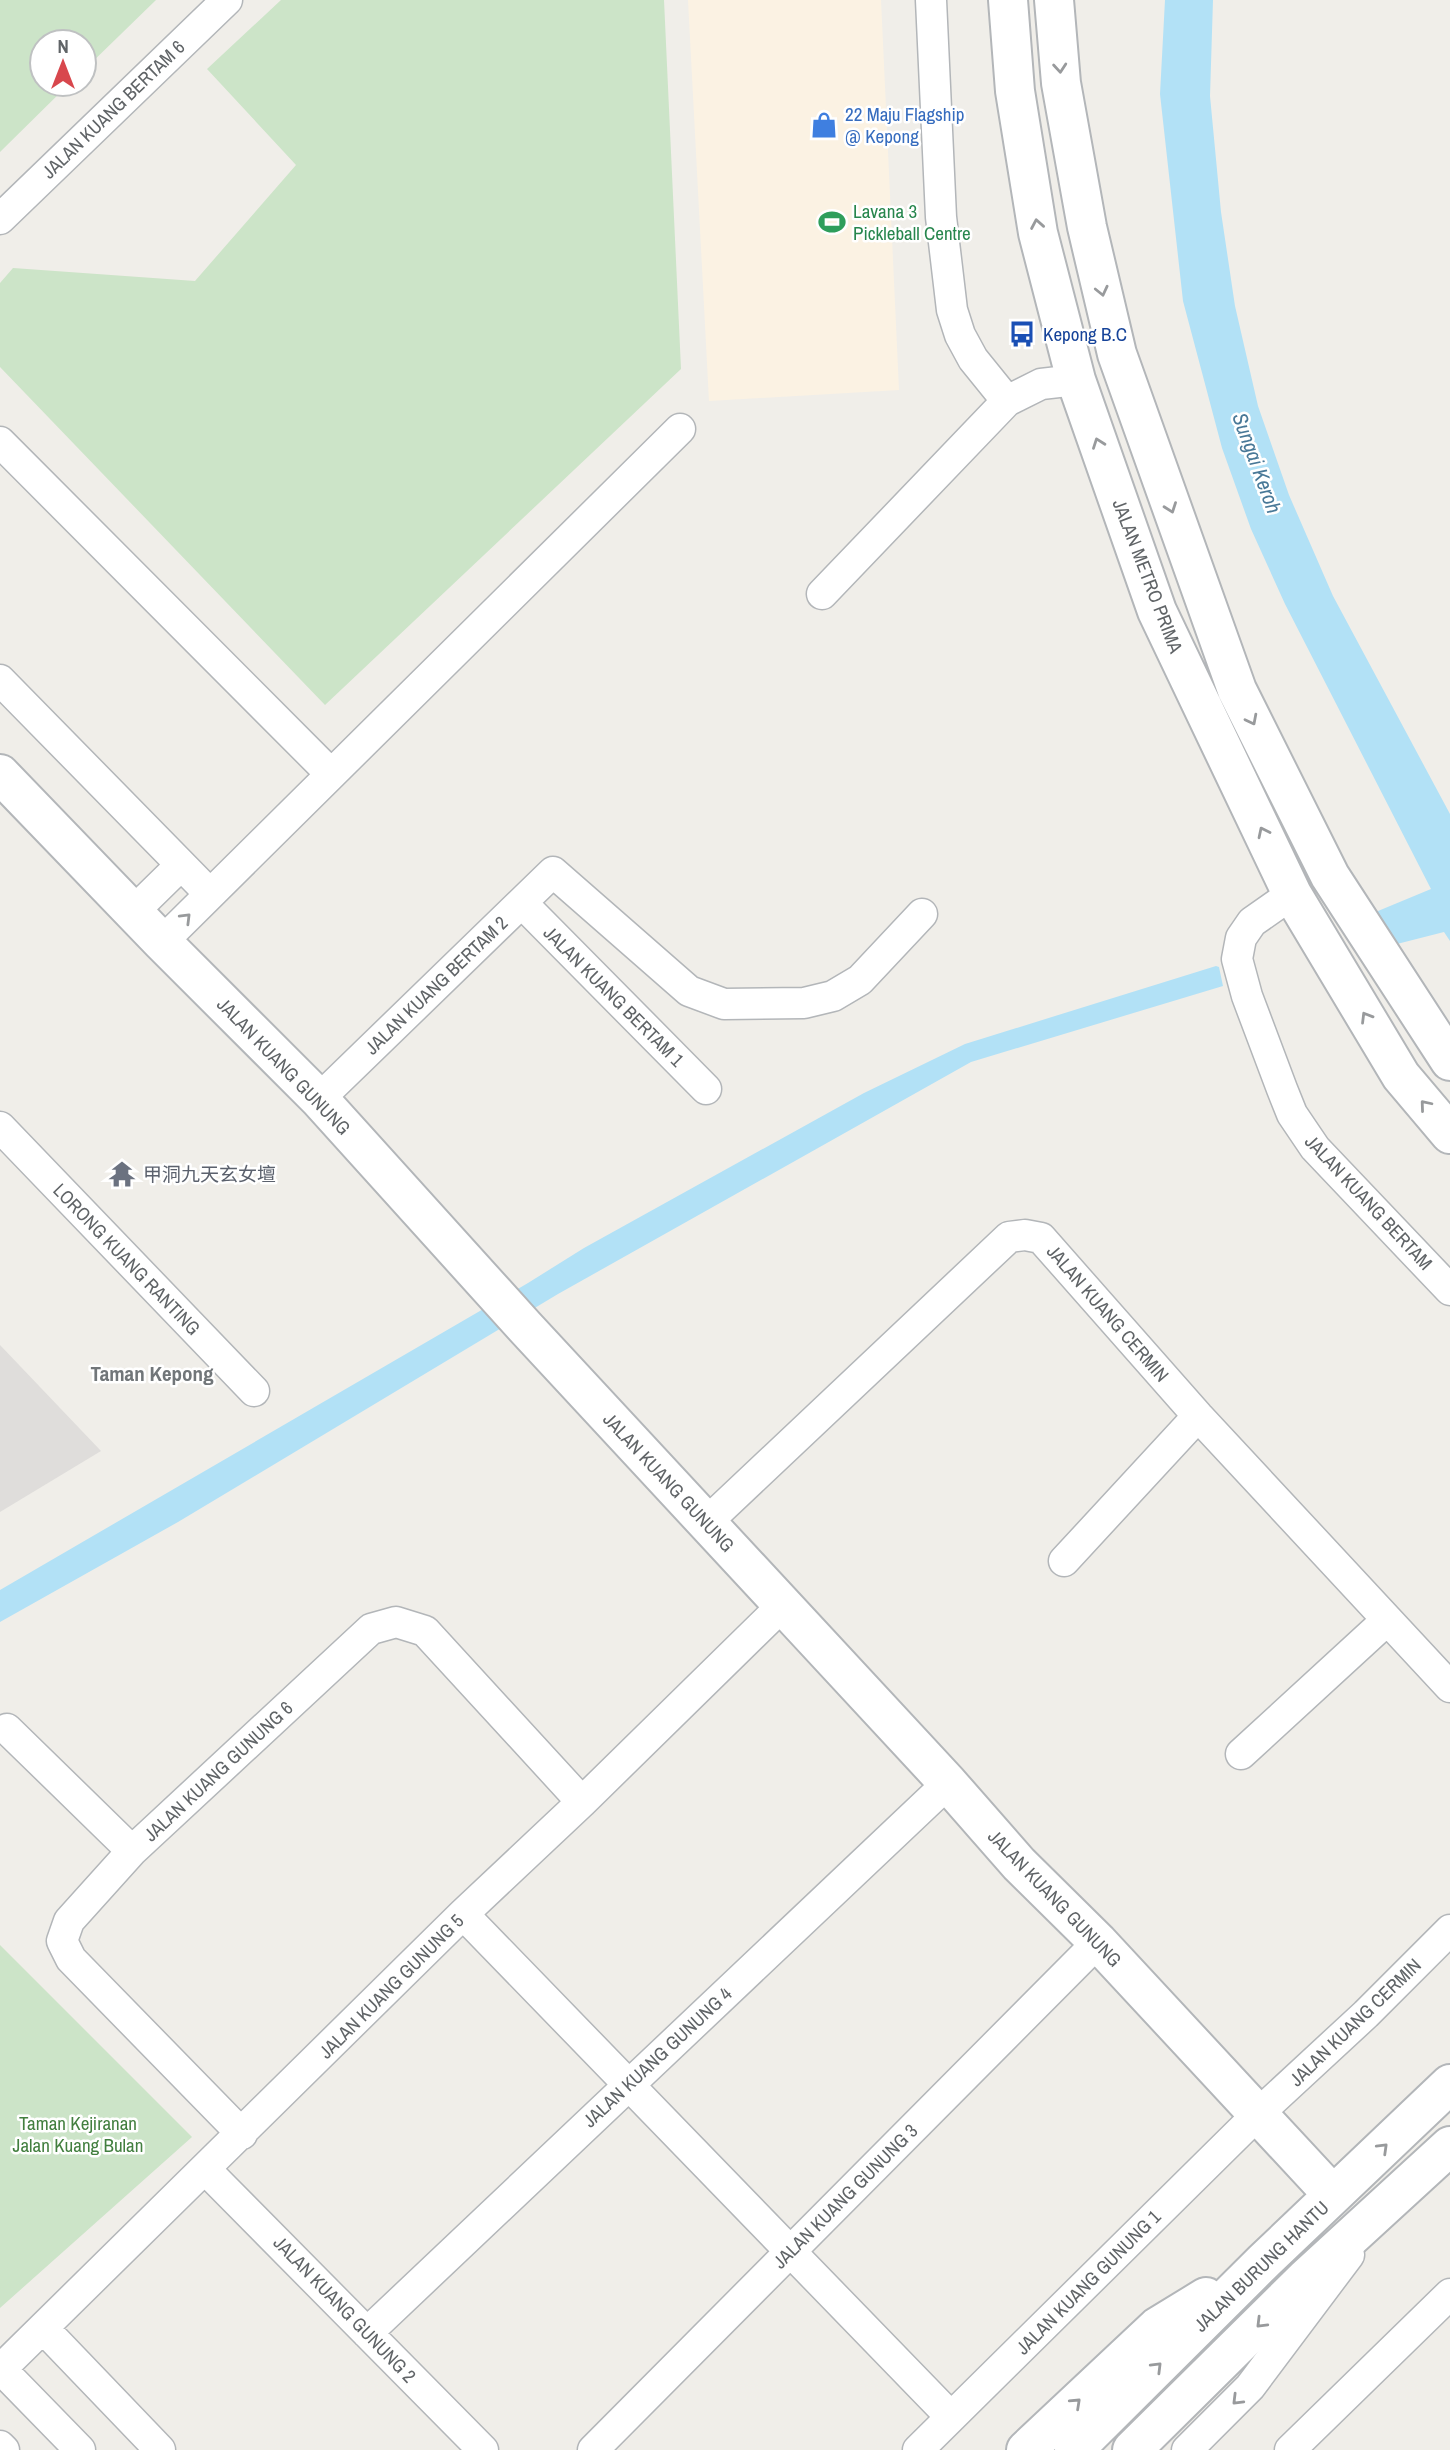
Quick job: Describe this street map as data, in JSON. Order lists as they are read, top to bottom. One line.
{"streets":{"main road":["JALAN METRO PRIMA","JALAN KUANG GUNUNG","JALAN BURUNG HANTU"],"street":["JALAN KUANG BERTAM 6","JALAN KUANG BERTAM 2","JALAN KUANG BERTAM 1","JALAN KUANG BERTAM","LORONG KUANG RANTING","JALAN KUANG CERMIN","JALAN KUANG GUNUNG 6","JALAN KUANG GUNUNG 5","JALAN KUANG GUNUNG 4","JALAN KUANG GUNUNG 3","JALAN KUANG GUNUNG 1","JALAN KUANG GUNUNG 2"]},"crossings":[["JALAN METRO PRIMA","JALAN KUANG BERTAM"],["JALAN KUANG BERTAM 2","JALAN KUANG BERTAM 1"],["JALAN KUANG BERTAM 2","JALAN KUANG GUNUNG"],["JALAN KUANG GUNUNG","JALAN KUANG CERMIN"],["JALAN KUANG GUNUNG","JALAN KUANG GUNUNG 5"],["JALAN KUANG GUNUNG","JALAN KUANG GUNUNG 4"],["JALAN KUANG GUNUNG","JALAN KUANG GUNUNG 3"],["JALAN KUANG GUNUNG","JALAN BURUNG HANTU"],["JALAN KUANG GUNUNG","JALAN KUANG GUNUNG 1"],["JALAN KUANG CERMIN","JALAN KUANG GUNUNG 1"],["JALAN KUANG GUNUNG 6","JALAN KUANG GUNUNG 5"],["JALAN KUANG GUNUNG 5","JALAN KUANG GUNUNG 2"],["JALAN KUANG GUNUNG 4","JALAN KUANG GUNUNG 2"]],"districts":["Taman Kepong"],"water":["Sungai Keroh"],"parks":["Taman Kejiranan Jalan Kuang Bulan"],"places":{"shop":["22 Maju Flagship @ Kepong"],"sports":["Lavana 3 Pickleball Centre"],"bus stop":["Kepong B.C"],"temple":["甲洞九天玄女壇"]},"north":"top"}
